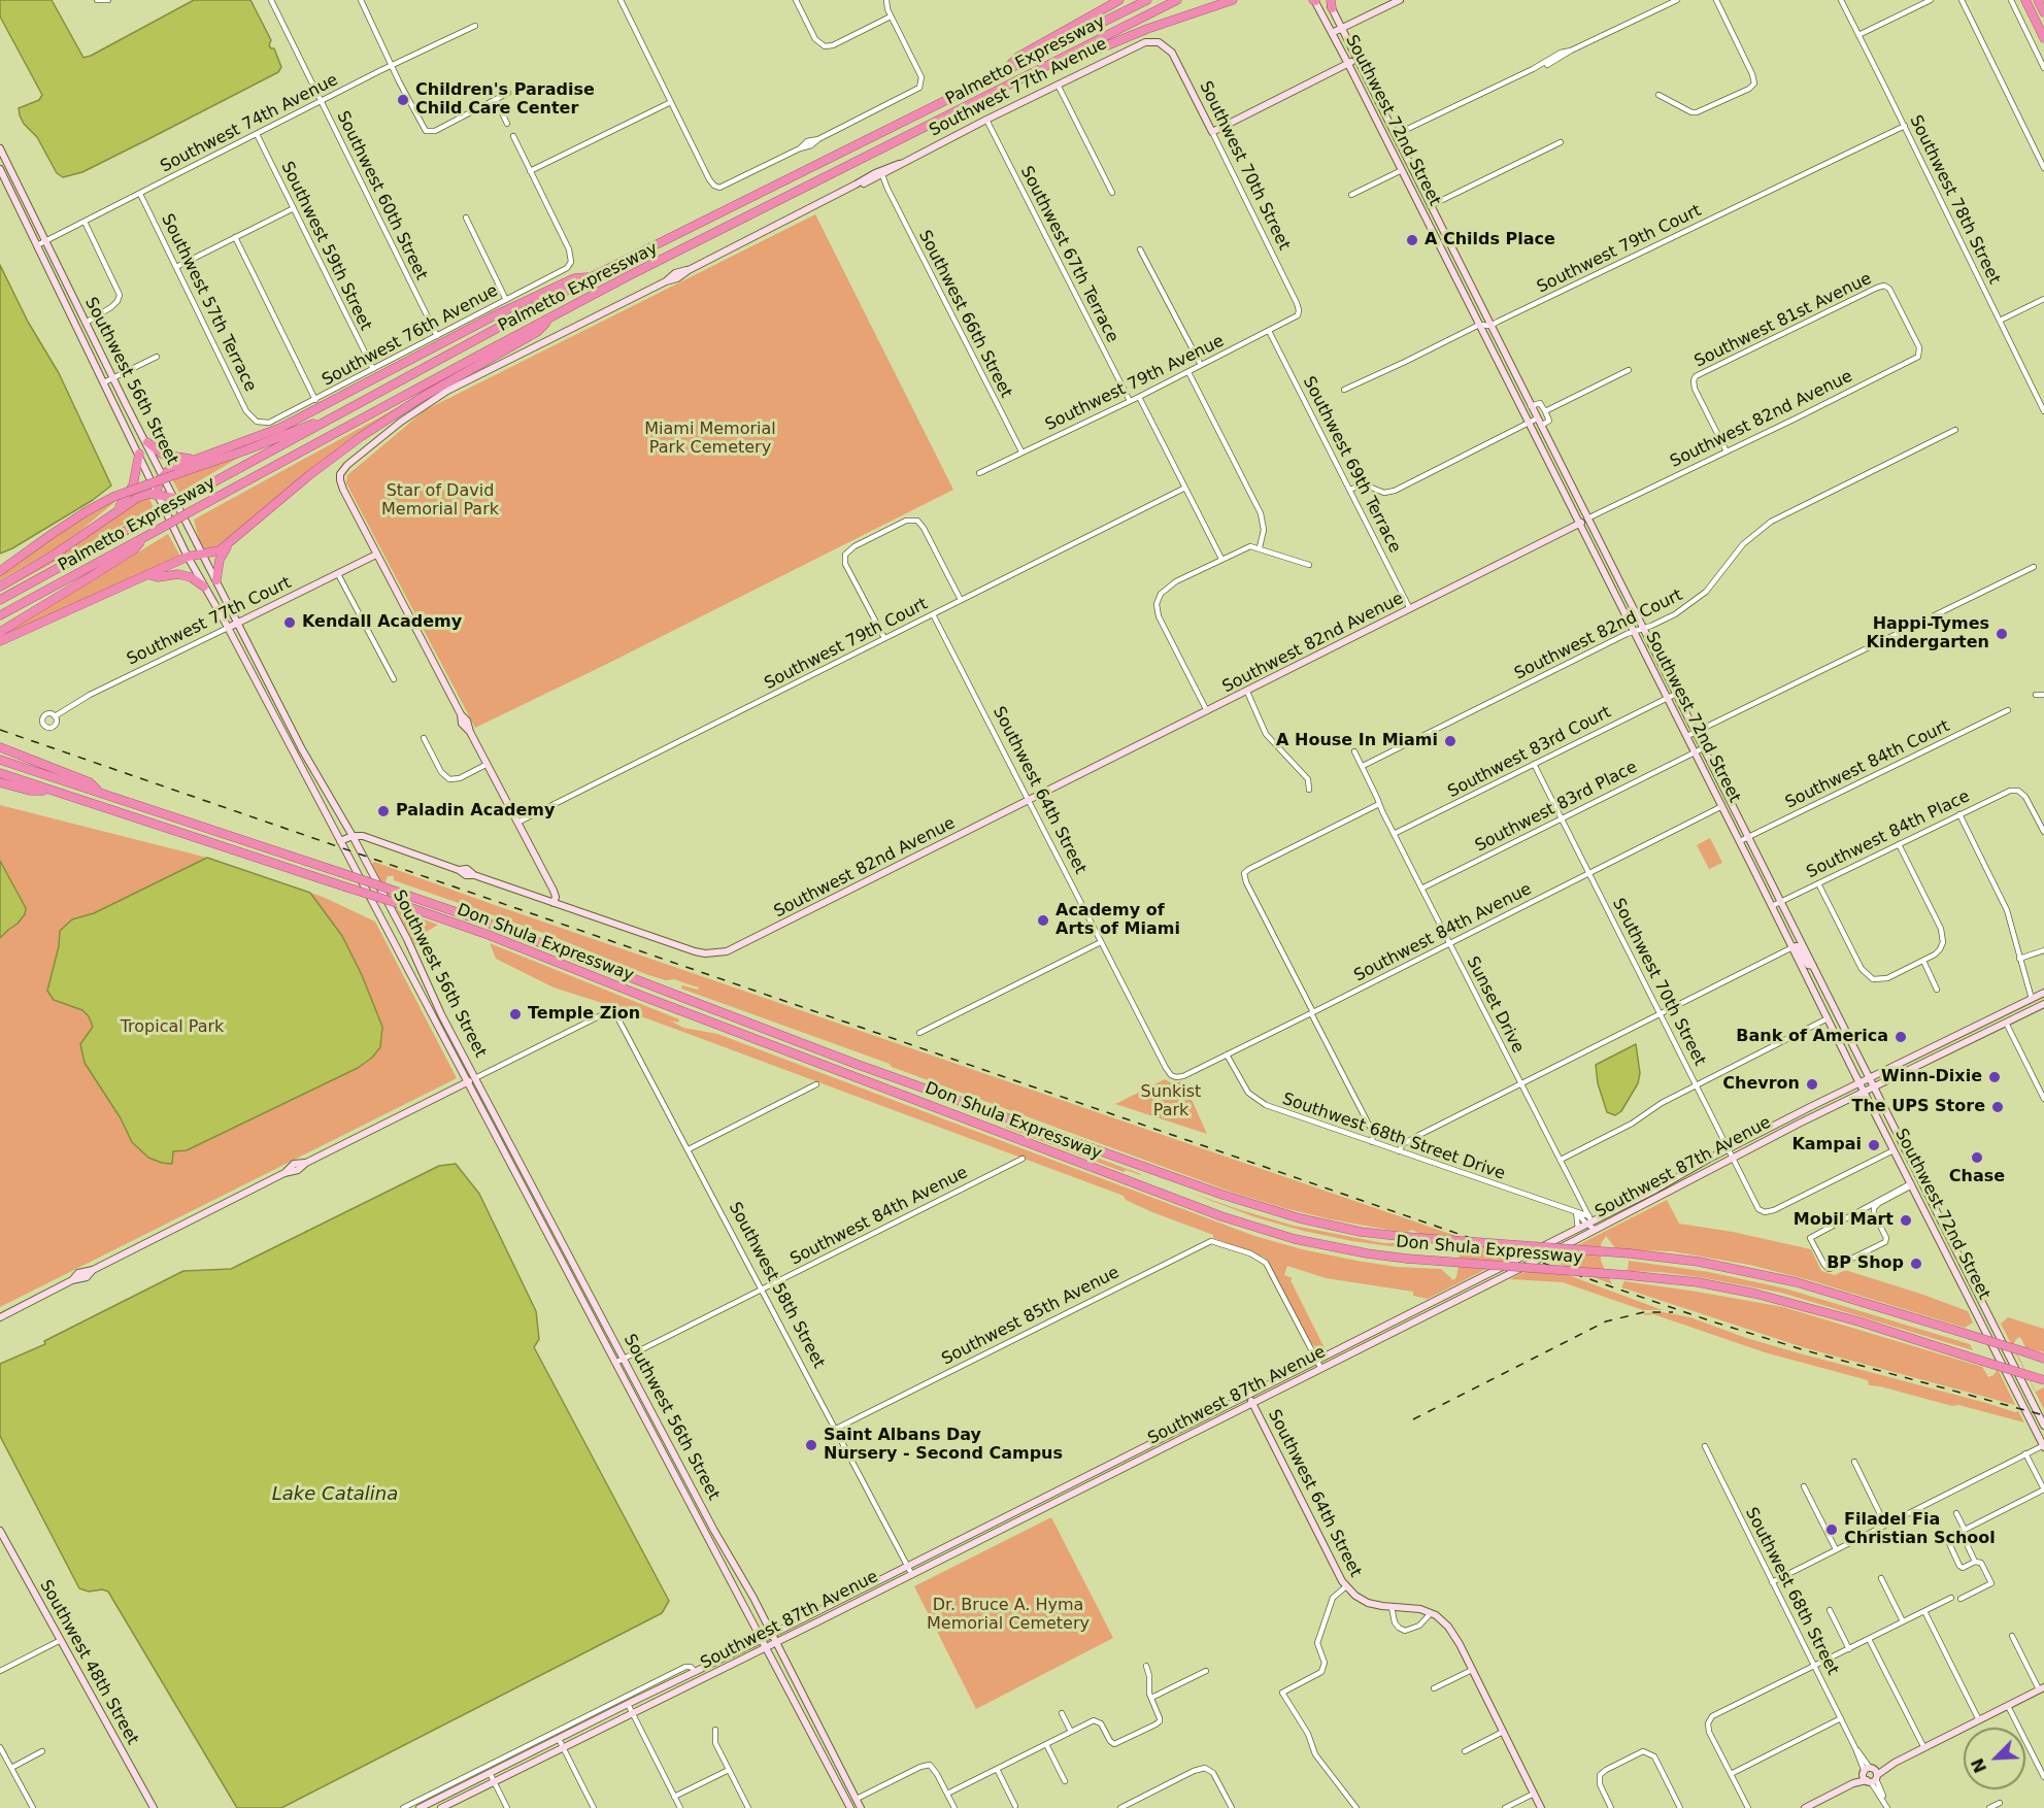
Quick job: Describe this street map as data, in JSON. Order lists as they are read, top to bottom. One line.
{"streets":{"highway":["Palmetto Expressway","Don Shula Expressway"],"main road":["Southwest 77th Avenue","Southwest 72nd Street","Southwest 70th Street","Southwest 56th Street","Southwest 82nd Avenue","Southwest 77th Court","Southwest 64th Street","Southwest 87th Avenue","Southwest 48th Street"],"street":["Southwest 74th Avenue","Southwest 60th Street","Southwest 78th Street","Southwest 59th Street","Southwest 79th Court","Southwest 67th Terrace","Southwest 57th Terrace","Southwest 66th Street","Southwest 81st Avenue","Southwest 76th Avenue","Southwest 79th Avenue","Southwest 69th Terrace","Southwest 82nd Court","Southwest 83rd Court","Southwest 84th Court","Southwest 83rd Place","Southwest 84th Place","Southwest 84th Avenue","Sunset Drive","Southwest 68th Street Drive","Southwest 58th Street","Southwest 85th Avenue","Southwest 68th Street"]},"crossings":[["Southwest 77th Avenue","Southwest 70th Street"],["Southwest 77th Avenue","Southwest 67th Terrace"],["Southwest 77th Avenue","Southwest 66th Street"],["Southwest 77th Avenue","Southwest 77th Court"],["Southwest 72nd Street","Southwest 70th Street"],["Southwest 72nd Street","Southwest 79th Court"],["Southwest 72nd Street","Southwest 82nd Avenue"],["Southwest 72nd Street","Southwest 82nd Court"],["Southwest 72nd Street","Southwest 83rd Court"],["Southwest 72nd Street","Southwest 84th Court"],["Southwest 72nd Street","Southwest 83rd Place"],["Southwest 72nd Street","Southwest 84th Place"],["Southwest 72nd Street","Southwest 84th Avenue"],["Southwest 72nd Street","Southwest 87th Avenue"],["Southwest 74th Avenue","Southwest 60th Street"],["Southwest 74th Avenue","Southwest 59th Street"],["Southwest 74th Avenue","Southwest 57th Terrace"],["Southwest 74th Avenue","Southwest 56th Street"],["Southwest 70th Street","Southwest 79th Avenue"],["Southwest 70th Street","Southwest 83rd Court"],["Southwest 70th Street","Southwest 83rd Place"],["Southwest 70th Street","Southwest 84th Avenue"],["Southwest 70th Street","Southwest 87th Avenue"],["Southwest 60th Street","Southwest 76th Avenue"],["Southwest 78th Street","Southwest 79th Court"],["Southwest 59th Street","Southwest 76th Avenue"],["Southwest 79th Court","Southwest 64th Street"],["Southwest 67th Terrace","Southwest 79th Avenue"],["Southwest 57th Terrace","Southwest 76th Avenue"],["Southwest 66th Street","Southwest 79th Avenue"],["Southwest 81st Avenue","Southwest 82nd Avenue"],["Southwest 56th Street","Southwest 77th Court"],["Southwest 56th Street","Southwest 84th Avenue"],["Southwest 56th Street","Southwest 87th Avenue"],["Southwest 56th Street","Southwest 58th Street"],["Southwest 79th Avenue","Southwest 69th Terrace"],["Southwest 82nd Avenue","Southwest 69th Terrace"],["Southwest 82nd Avenue","Southwest 64th Street"],["Southwest 82nd Court","Sunset Drive"],["Southwest 83rd Court","Sunset Drive"],["Southwest 64th Street","Southwest 84th Avenue"],["Southwest 64th Street","Southwest 87th Avenue"],["Southwest 83rd Place","Sunset Drive"],["Southwest 84th Avenue","Sunset Drive"],["Southwest 84th Avenue","Southwest 68th Street Drive"],["Southwest 84th Avenue","Southwest 58th Street"],["Sunset Drive","Southwest 68th Street Drive"],["Sunset Drive","Southwest 87th Avenue"],["Southwest 68th Street Drive","Southwest 87th Avenue"],["Southwest 87th Avenue","Southwest 58th Street"],["Southwest 87th Avenue","Southwest 85th Avenue"],["Southwest 58th Street","Southwest 85th Avenue"]],"water":["Lake Catalina"],"parks":["Miami Memorial Park Cemetery","Star of David Memorial Park","Tropical Park","Sunkist Park","Dr. Bruce A. Hyma Memorial Cemetery"],"places":["Children's Paradise Child Care Center","A Childs Place","Kendall Academy","Happi-Tymes Kindergarten","A House In Miami","Paladin Academy","Academy of Arts of Miami","Temple Zion","Bank of America","Winn-Dixie","Chevron","The UPS Store","Kampai","Chase","Mobil Mart","BP Shop","Saint Albans Day Nursery - Second Campus","Filadel Fia Christian School"],"north":"bottom left"}
